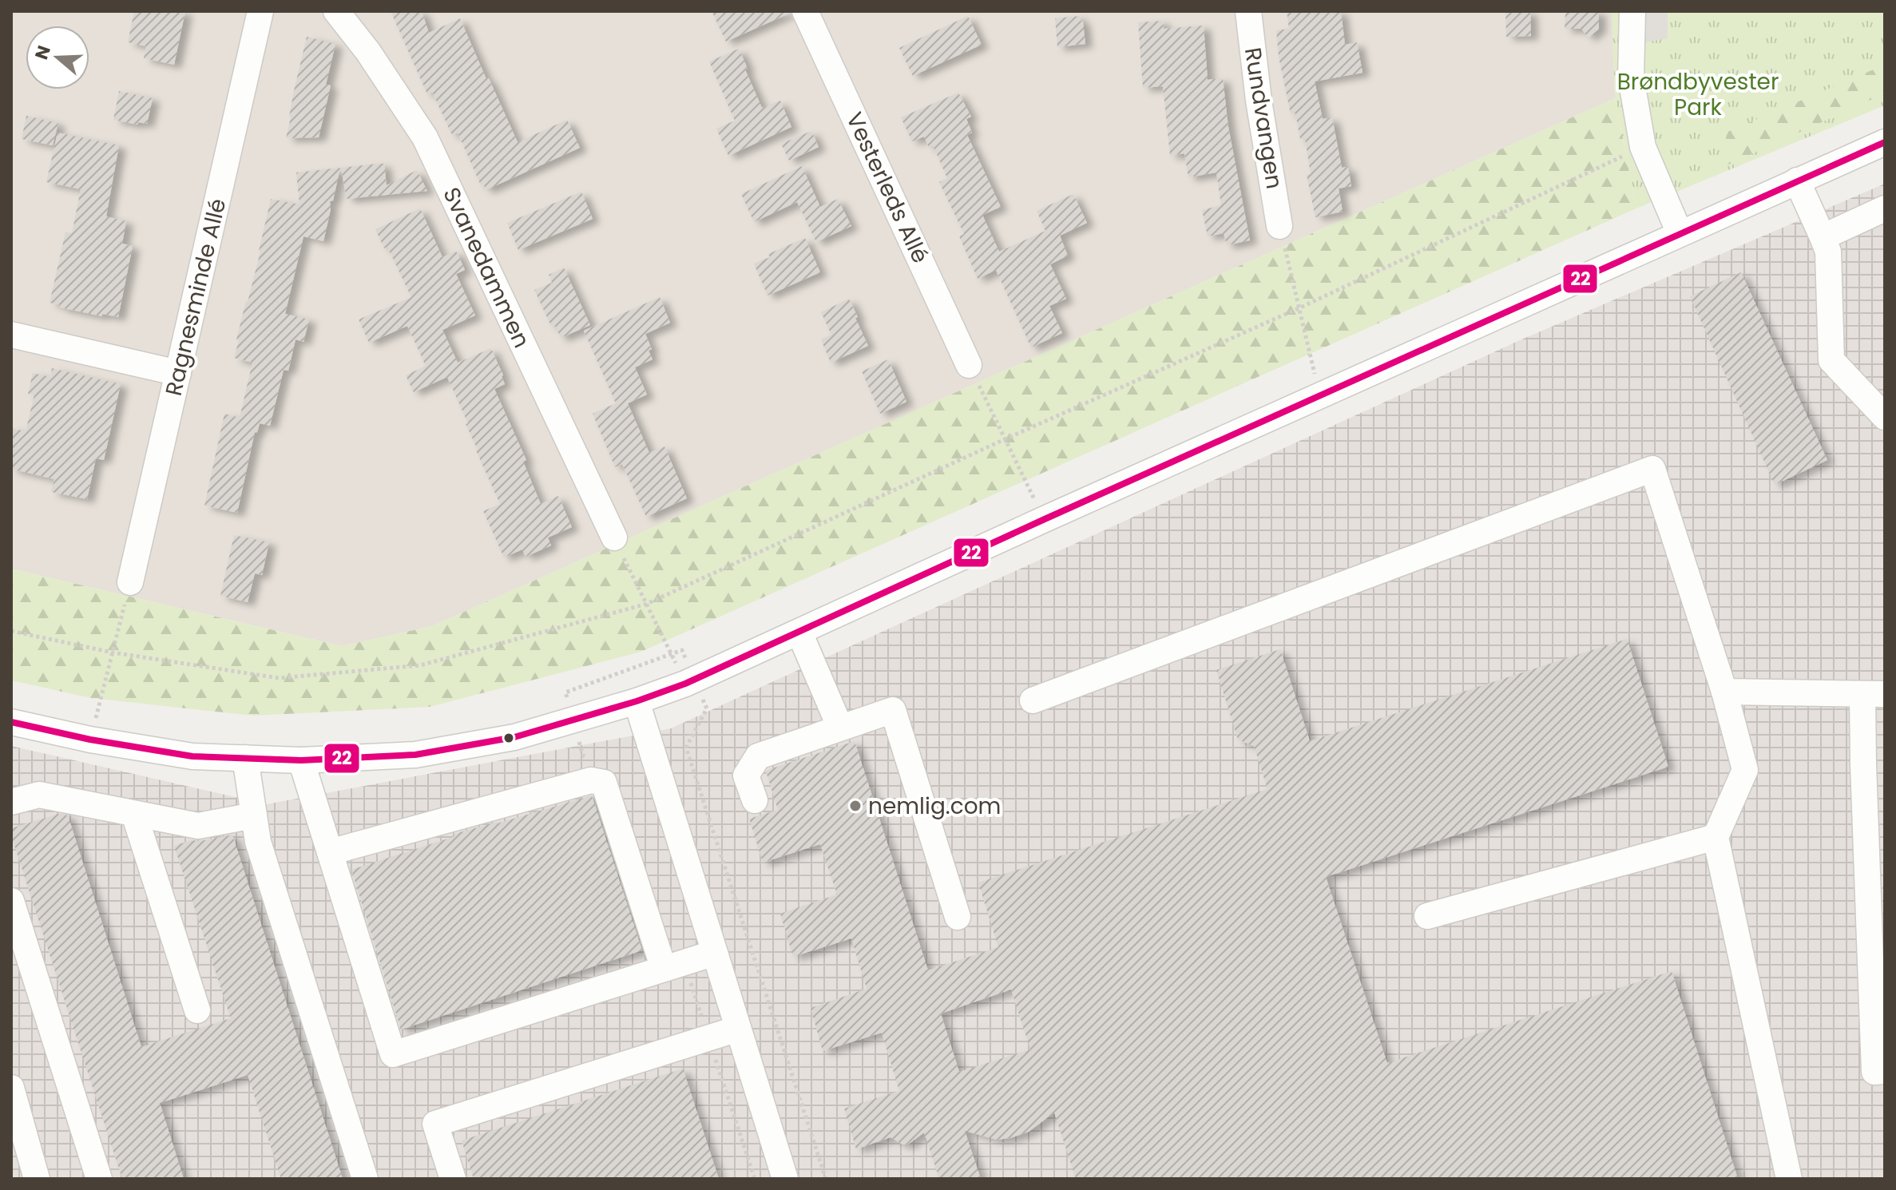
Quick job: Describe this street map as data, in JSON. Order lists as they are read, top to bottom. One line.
{"streets":{"street":["Rundvangen","Vesterleds Allé","Svanedammen","Ragnesminde Allé"]},"parks":["Brøndbyvester Park"],"places":["nemlig.com"],"lines":["transit line 22"],"north":"left"}
